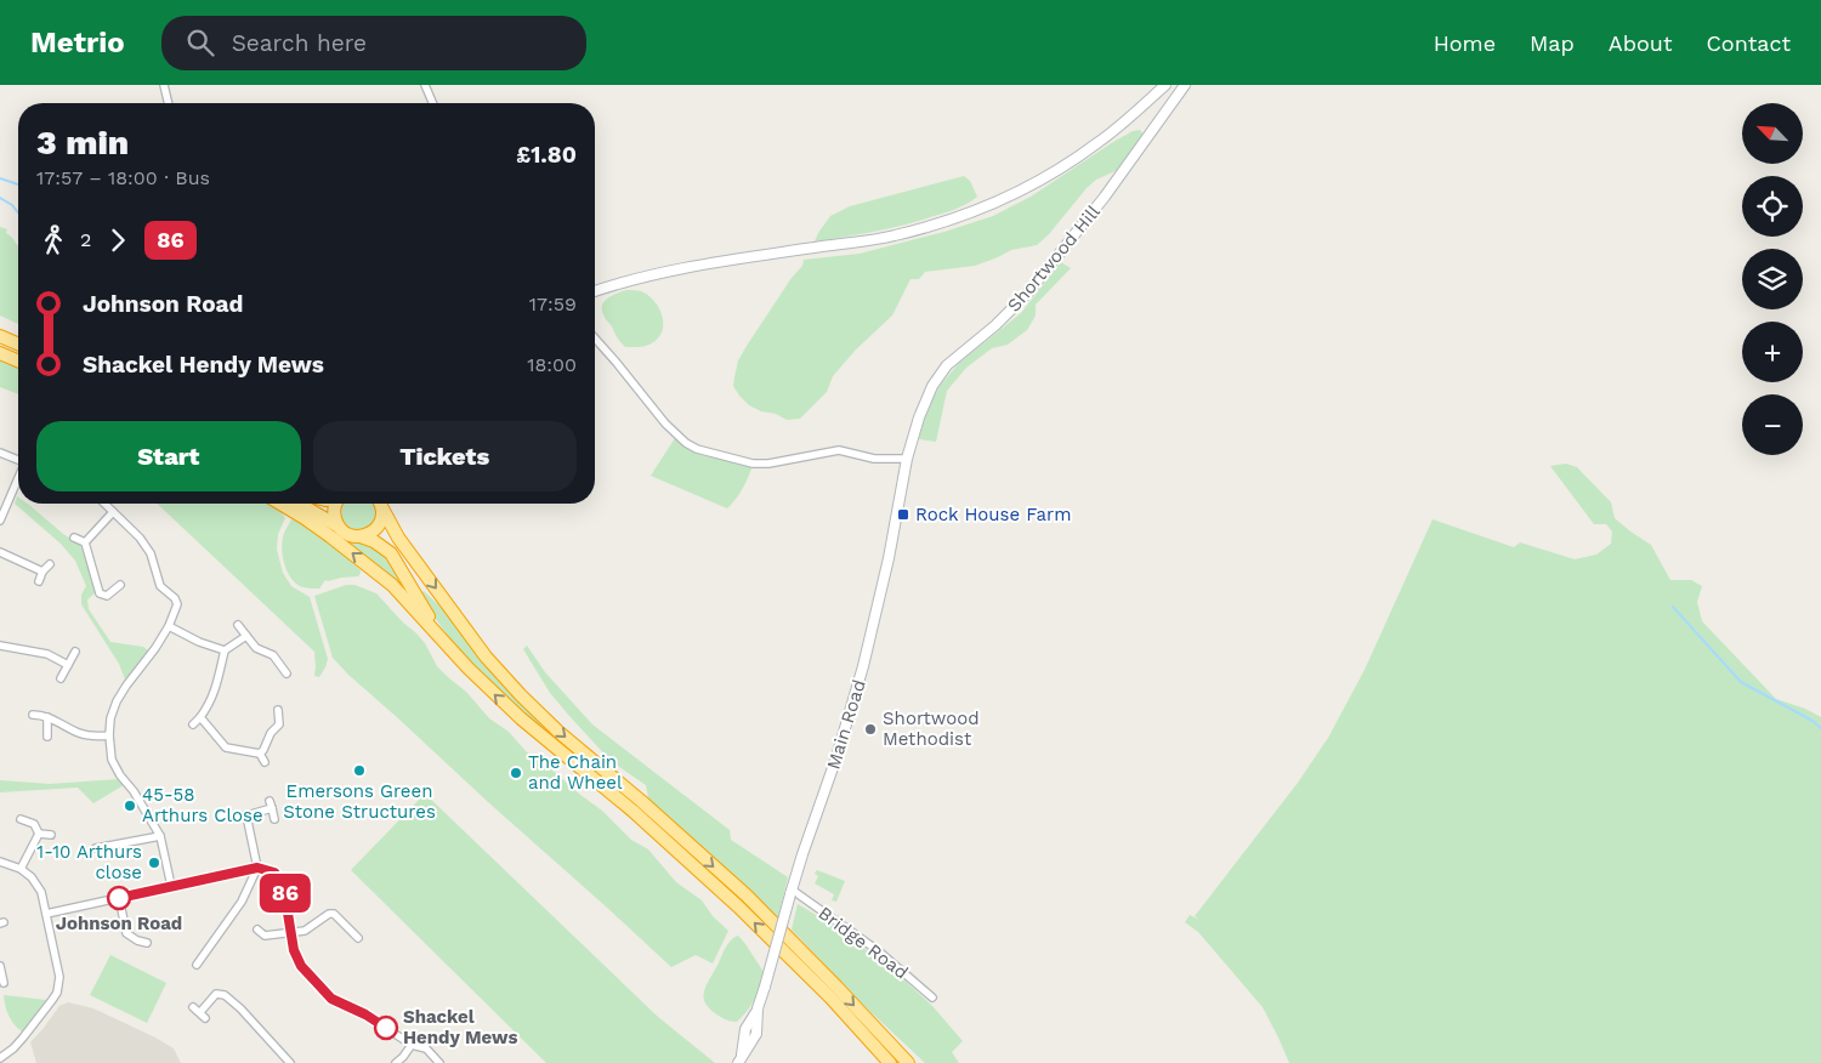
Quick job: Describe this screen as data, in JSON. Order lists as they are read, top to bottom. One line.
{"streets":{"main road":["Shortwood Hill","Main Road"],"street":["Bridge Road"]},"crossings":[["Shortwood Hill","Main Road"],["Main Road","Bridge Road"]],"places":{"transit":["Rock House Farm"],"other":["Shortwood Methodist","Emersons Green Stone Structures","The Chain and Wheel","45-58 Arthurs Close","1-10 Arthurs close","Johnson Road","Shackel Hendy Mews"]},"lines":["bus line 86"],"north":"top left","page":{"header":"Metrio","search":"Search here","nav":["Home","Map","About","Contact"],"on_map":"86","map_buttons":["+","−"],"heading":["3 min","17:57 – 18:00 · Bus","£1.80"],"legs":["2","86"],"list":[{"name":"Johnson Road","value":"17:59"},{"name":"Shackel Hendy Mews","value":"18:00"}],"buttons":["Start","Tickets"]}}
